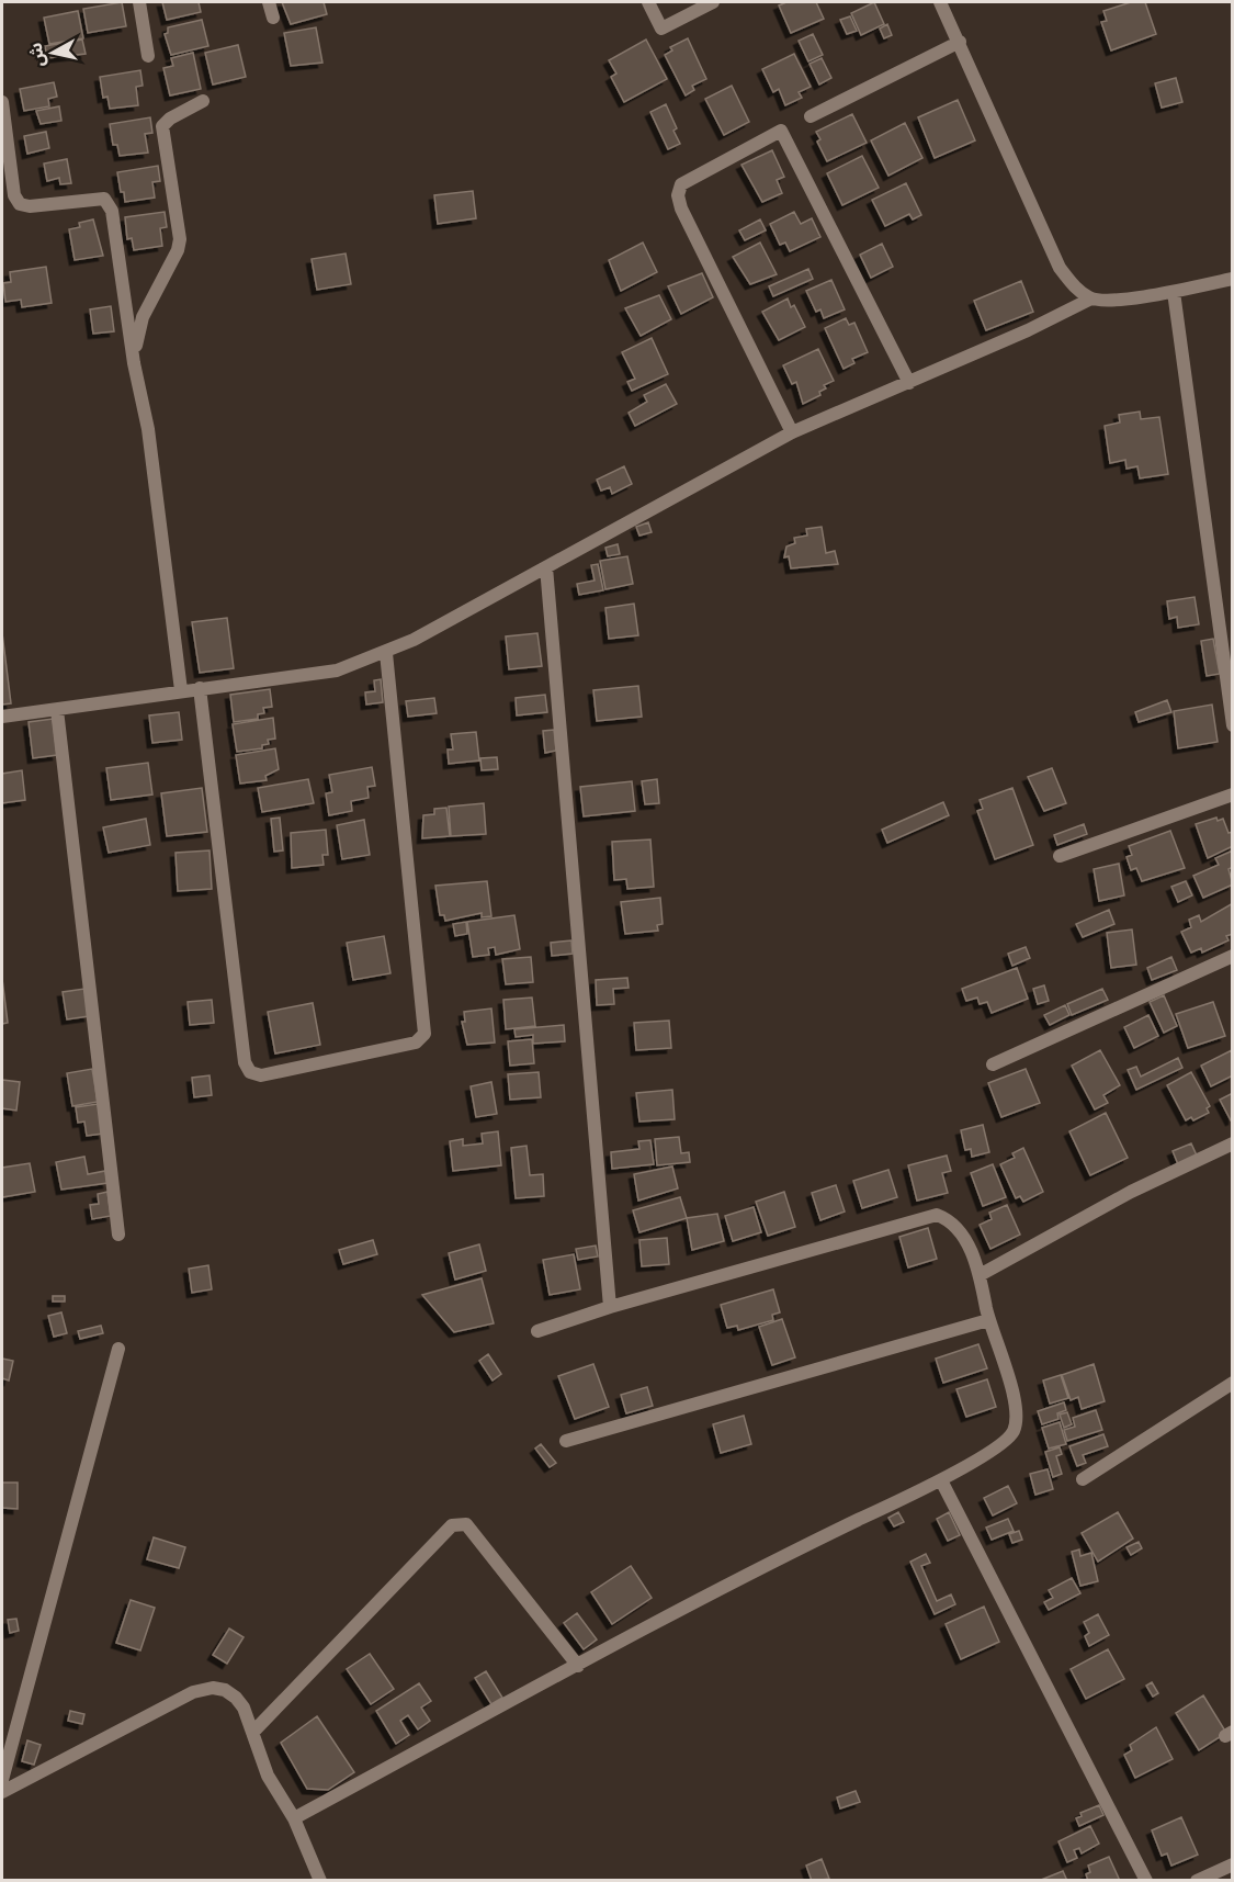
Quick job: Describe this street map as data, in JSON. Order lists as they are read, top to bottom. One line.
{"north":"left"}
